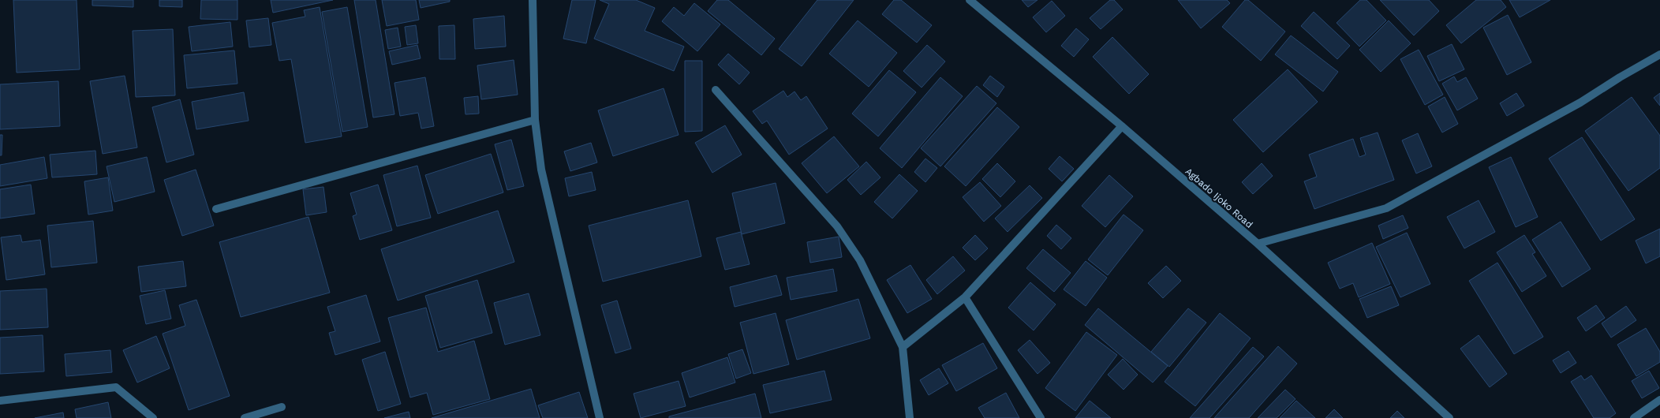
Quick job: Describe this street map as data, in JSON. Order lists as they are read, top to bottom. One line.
{"streets":{"street":["Agbado Ijoko Road"]}}
